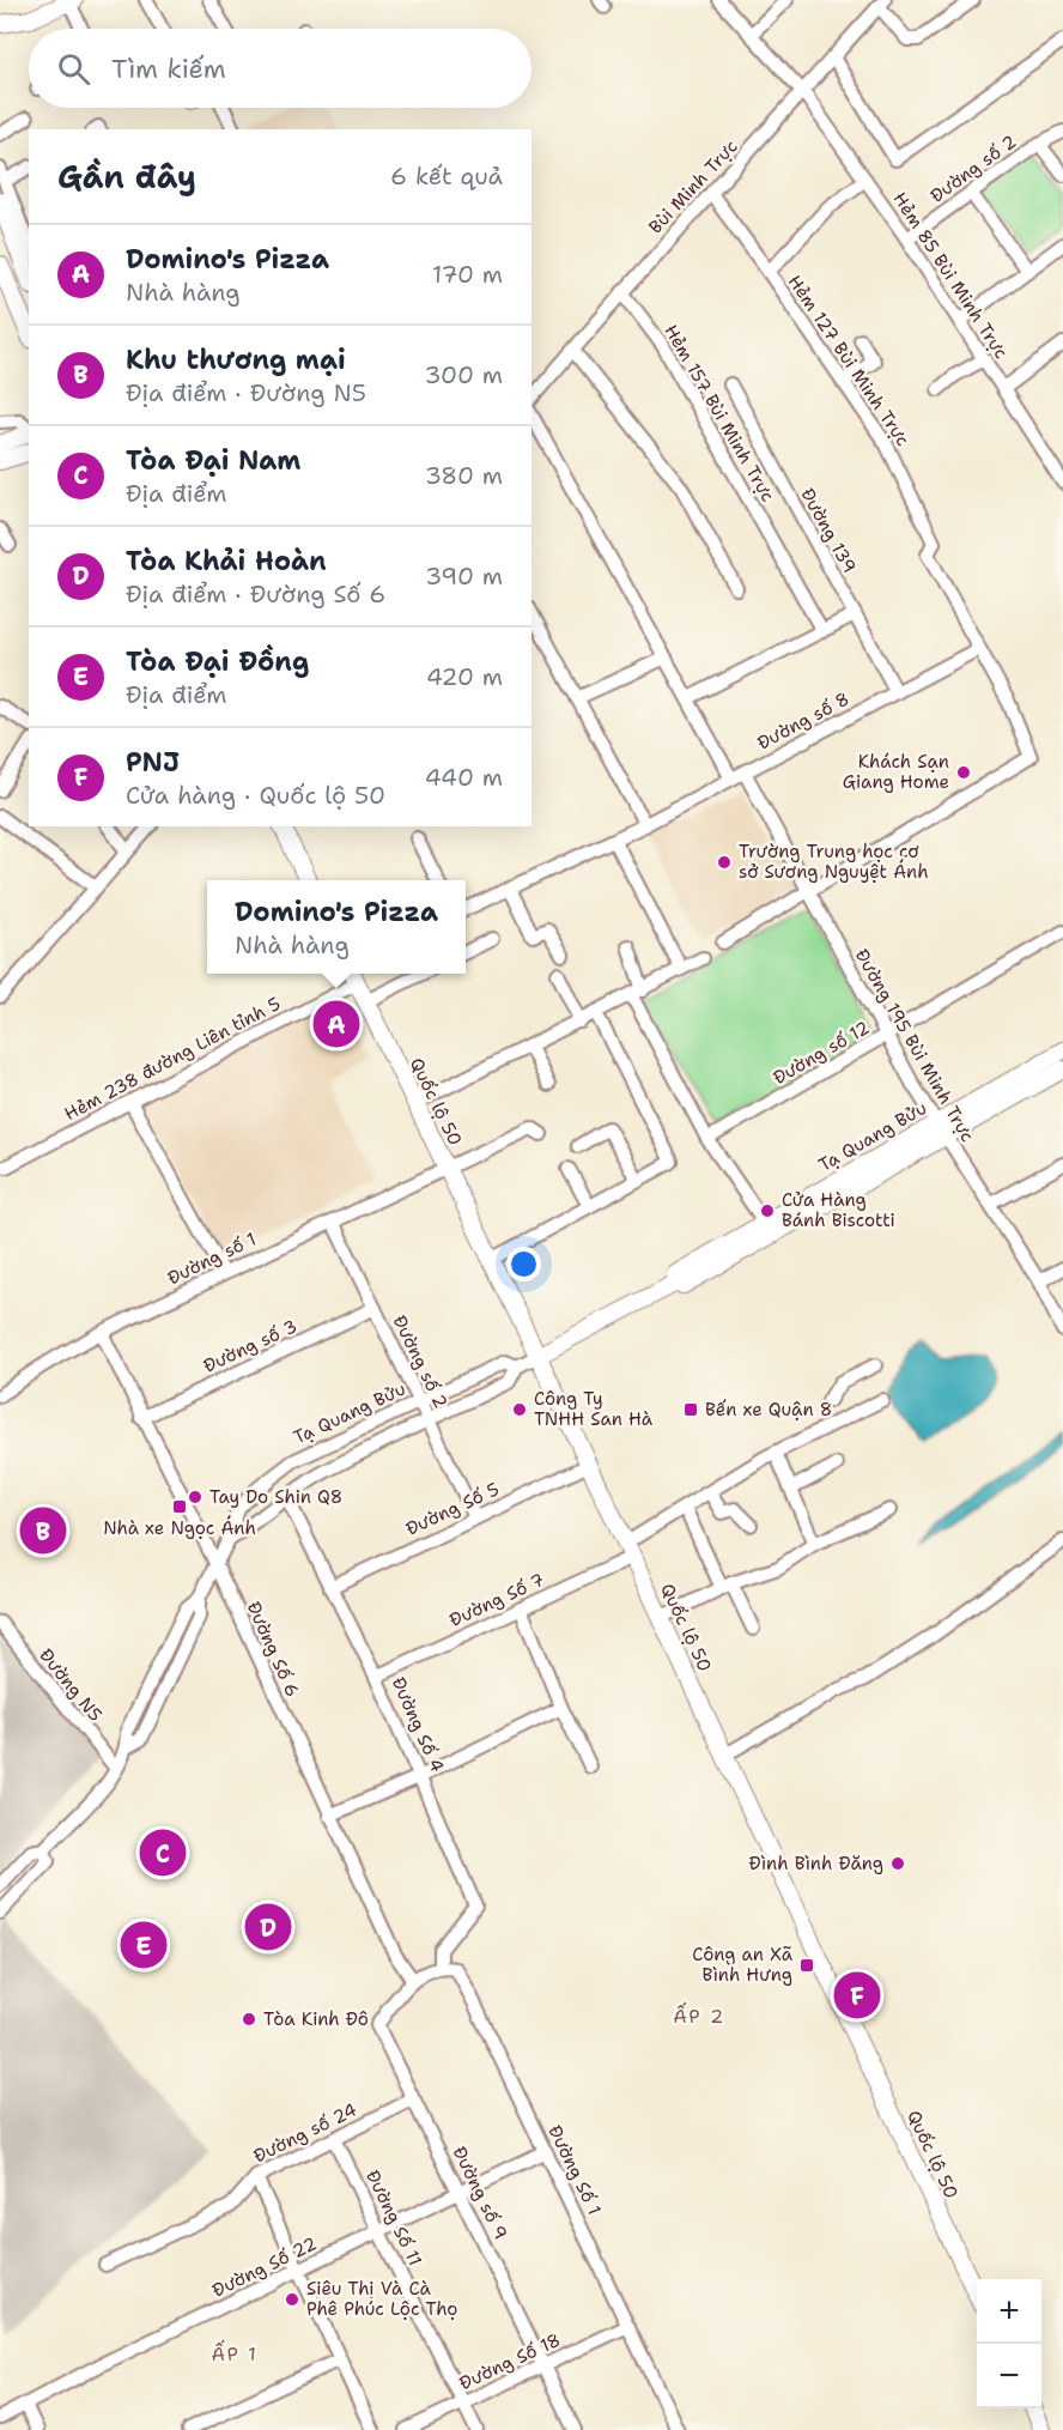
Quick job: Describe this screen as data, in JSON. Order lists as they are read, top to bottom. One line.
{"streets":{"main road":["Quốc lộ 50","Tạ Quang Bửu"],"street":["Đường số 2","Bùi Minh Trực","Hẻm 85 Bùi Minh Trực","Hẻm 127 Bùi Minh Trực","Hẻm 157 Bùi Minh Trực","Đường 139","Đường số 8","Đường 195 Bùi Minh Trực","Đường số 12","Hẻm 238 đường Liên tỉnh 5","Đường số 1","Đường số 3","Đường Số 5","Đường Số 7","Đường Số 6","Đường N5","Đường Số 4","Đường số 24","Đường Số 1","Đường số 9","Đường Số 11","Đường Số 22","Đường Số 18"]},"crossings":[["Đường số 2","Hẻm 85 Bùi Minh Trực"],["Đường số 2","Tạ Quang Bửu"],["Đường số 2","Đường số 1"],["Đường số 2","Đường số 3"],["Đường số 2","Đường Số 5"],["Bùi Minh Trực","Hẻm 85 Bùi Minh Trực"],["Bùi Minh Trực","Hẻm 127 Bùi Minh Trực"],["Bùi Minh Trực","Hẻm 157 Bùi Minh Trực"],["Hẻm 127 Bùi Minh Trực","Đường số 8"],["Đường 139","Đường số 8"],["Đường số 8","Đường 195 Bùi Minh Trực"],["Đường 195 Bùi Minh Trực","Đường số 12"],["Đường 195 Bùi Minh Trực","Tạ Quang Bửu"],["Hẻm 238 đường Liên tỉnh 5","Quốc lộ 50"],["Quốc lộ 50","Tạ Quang Bửu"],["Quốc lộ 50","Đường số 1"],["Quốc lộ 50","Đường Số 5"],["Quốc lộ 50","Đường Số 7"],["Tạ Quang Bửu","Đường Số 6"],["Tạ Quang Bửu","Đường N5"],["Tạ Quang Bửu","Đường Số 4"],["Đường số 1","Đường Số 6"],["Đường số 3","Đường Số 6"],["Đường Số 5","Đường Số 4"],["Đường Số 7","Đường Số 4"],["Đường Số 6","Đường số 9"],["Đường Số 4","Đường Số 1"],["Đường số 24","Đường số 9"],["Đường số 24","Đường Số 11"],["Đường Số 1","Đường Số 22"],["Đường Số 1","Đường Số 18"],["Đường số 9","Đường Số 22"],["Đường số 9","Đường Số 18"],["Đường Số 11","Đường Số 22"],["Đường Số 11","Đường Số 18"]],"districts":["ẤP 2","ẤP 1"],"places":{"other":["Khách Sạn Giang Home","Trường Trung học cơ sở Sương Nguyệt Ánh","Cửa Hàng Bánh Biscotti","Công Ty TNHH San Hà","Tay Do Shin Q8","Đình Bình Đăng","Tòa Kinh Đô","Siêu Thị Và Cà Phê Phúc Lộc Thọ"],"transit":["Bến xe Quận 8","Nhà xe Ngọc Ánh","Công an Xã Bình Hưng"]},"page":{"search":"Tìm kiếm","heading":["Gần đây","6 kết quả"],"list":[{"mark":"A","name":"Domino's Pizza","note":"Nhà hàng","value":"170 m"},{"mark":"B","name":"Khu thương mại","note":"Địa điểm · Đường N5","value":"300 m"},{"mark":"C","name":"Tòa Đại Nam","note":"Địa điểm","value":"380 m"},{"mark":"D","name":"Tòa Khải Hoàn","note":"Địa điểm · Đường Số 6","value":"390 m"},{"mark":"E","name":"Tòa Đại Đồng","note":"Địa điểm","value":"420 m"},{"mark":"F","name":"PNJ","note":"Cửa hàng · Quốc lộ 50","value":"440 m"}],"popup":["Domino's Pizza","Nhà hàng"],"pins":["A","B","C","D","E","F"],"map_buttons":["+","−"]}}
